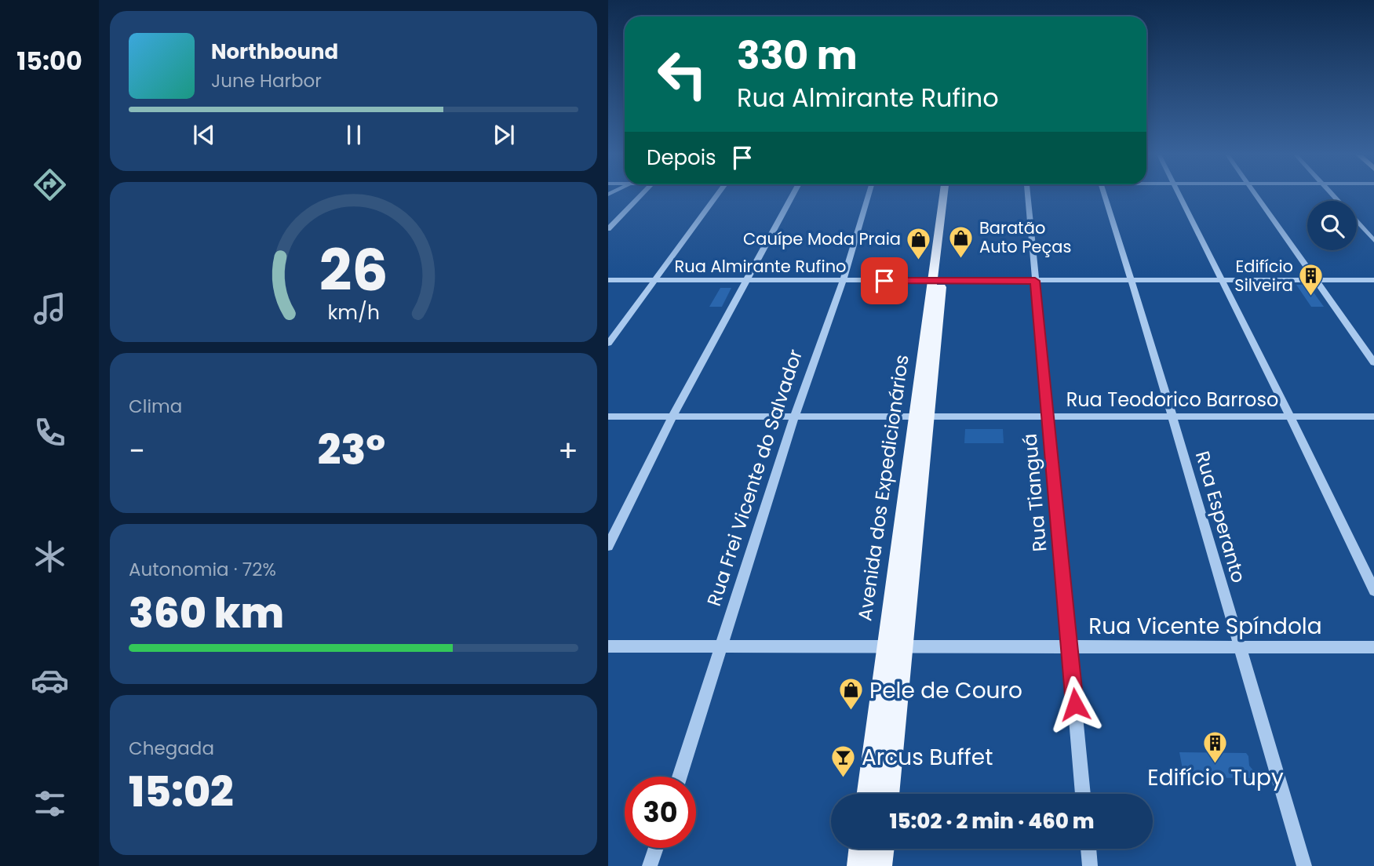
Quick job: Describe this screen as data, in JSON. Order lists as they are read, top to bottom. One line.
{"streets":{"main road":["Avenida dos Expedicionários"],"street":["Rua Almirante Rufino","Rua Teodorico Barroso","Rua Frei Vicente do Salvador","Rua Tianguá","Rua Esperanto","Rua Vicente Spíndola"]},"crossings":[["Rua Almirante Rufino","Rua Frei Vicente do Salvador"],["Rua Almirante Rufino","Avenida dos Expedicionários"],["Rua Almirante Rufino","Rua Tianguá"],["Rua Almirante Rufino","Rua Esperanto"],["Rua Teodorico Barroso","Rua Frei Vicente do Salvador"],["Rua Teodorico Barroso","Avenida dos Expedicionários"],["Rua Teodorico Barroso","Rua Tianguá"],["Rua Teodorico Barroso","Rua Esperanto"],["Rua Frei Vicente do Salvador","Rua Vicente Spíndola"],["Avenida dos Expedicionários","Rua Vicente Spíndola"],["Rua Tianguá","Rua Vicente Spíndola"],["Rua Esperanto","Rua Vicente Spíndola"]],"places":{"shop":["Baratão Auto Peças","Cauípe Moda Praia","Pele de Couro"],"building":["Edifício Silveira","Edifício Tupy"],"bar":["Arcus Buffet"]},"page":{"tabs":"15:00","turn":["330 m","Rua Almirante Rufino"],"song":["Northbound","June Harbor"],"then":"Depois","tile":["Clima",["Autonomia · 72%","360 km"],["Chegada","15:02"]],"heat":["−","23°","+"],"limit":"30","trip":"15:02 · 2 min · 460 m","gauge":["26","km/h"]}}
